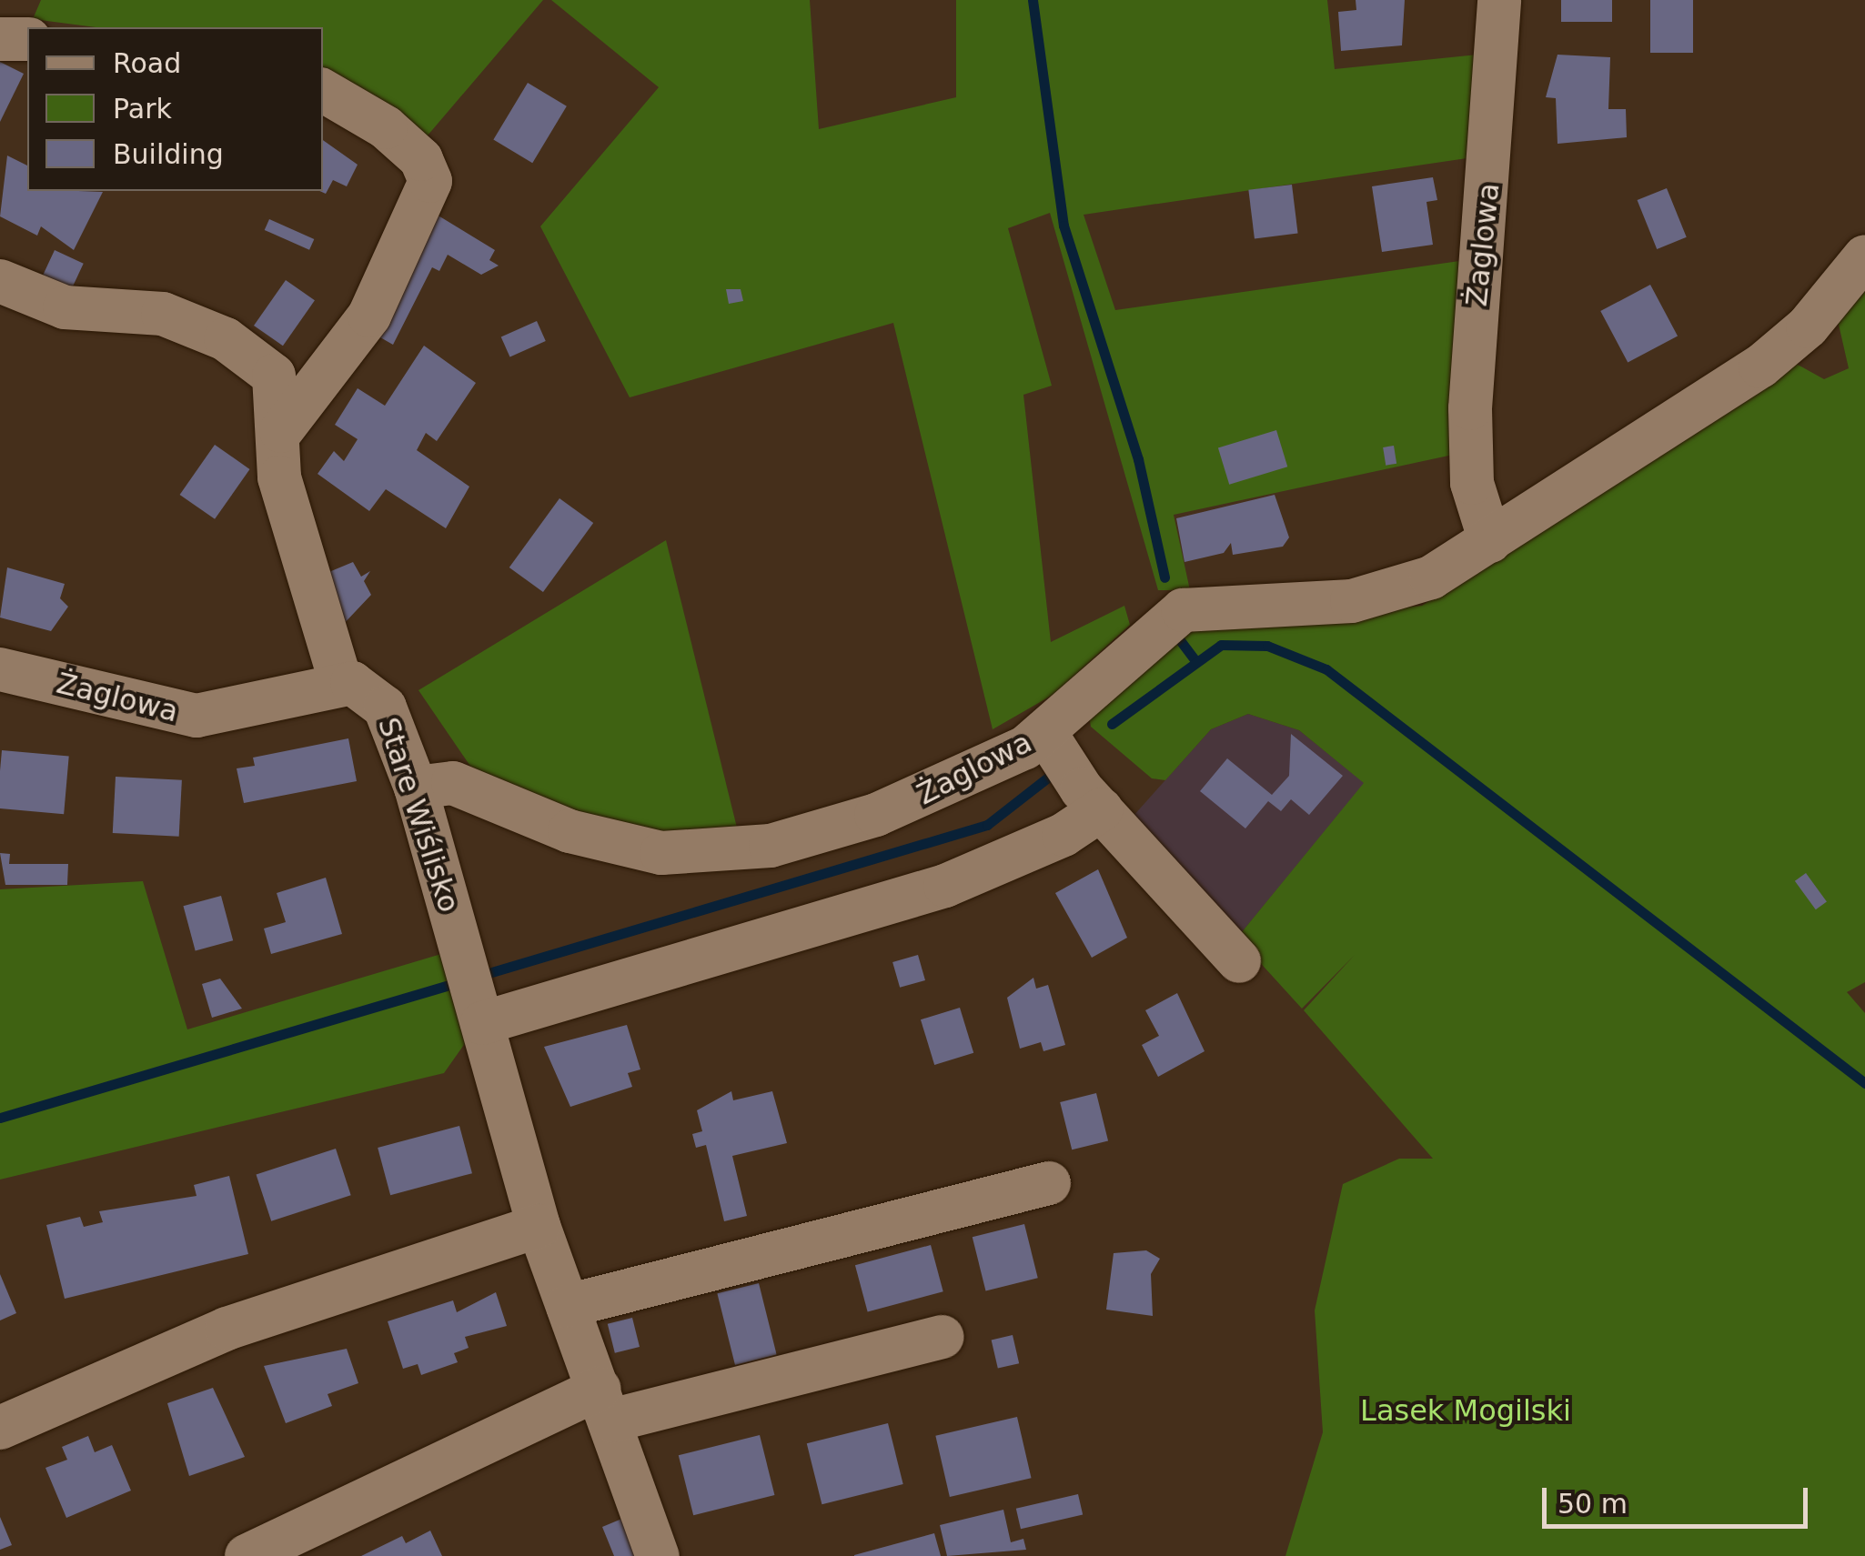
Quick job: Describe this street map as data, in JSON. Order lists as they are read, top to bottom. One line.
{"streets":{"street":["Żaglowa","Stare Wiślisko"]},"crossings":[["Żaglowa","Stare Wiślisko"]],"parks":["Lasek Mogilski"],"legend":["Road","Park","Building"],"scale_bar":"50 m"}
